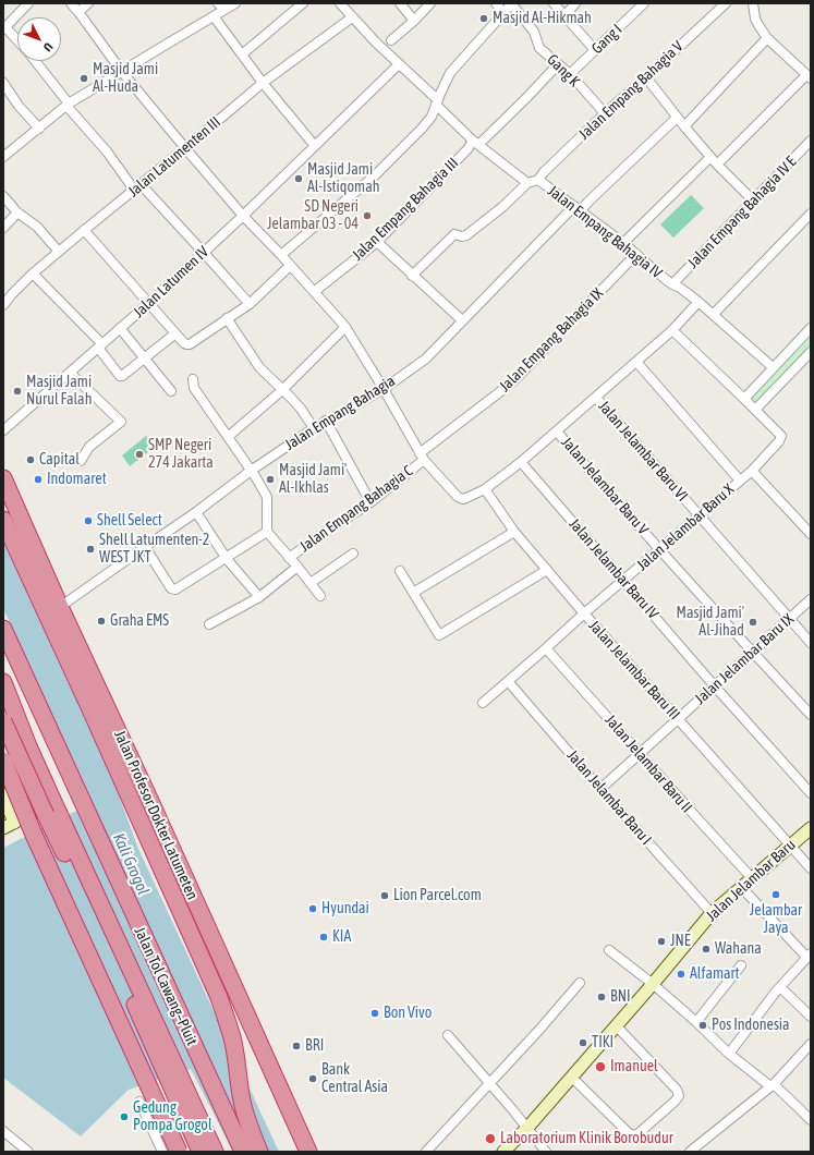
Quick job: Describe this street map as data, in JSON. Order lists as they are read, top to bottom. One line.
{"streets":{"highway":["Jalan Profesor Dokter Latumeten","Jalan Tol Cawang–Pluit"],"street":["Gang I","Gang K","Jalan Empang Bahagia V","Jalan Latumenten III","Jalan Empang Bahagia III","Jalan Empang Bahagia IV E","Jalan Empang Bahagia IV","Jalan Latumen IV","Jalan Empang Bahagia IX","Jalan Empang Bahagia","Jalan Jelambar Baru VI","Jalan Jelambar Baru V","Jalan Empang Bahagia C","Jalan Jelambar Baru X","Jalan Jelambar Baru IV","Jalan Jelambar Baru IX","Jalan Jelambar Baru III","Jalan Jelambar Baru II","Jalan Jelambar Baru I","Jalan Jelambar Baru"]},"crossings":[["Gang I","Gang K"],["Gang K","Jalan Empang Bahagia V"],["Gang K","Jalan Empang Bahagia III"],["Jalan Empang Bahagia V","Jalan Empang Bahagia IV"],["Jalan Latumenten III","Jalan Empang Bahagia IV"],["Jalan Empang Bahagia III","Jalan Empang Bahagia IV"],["Jalan Empang Bahagia IV E","Jalan Empang Bahagia IV"],["Jalan Empang Bahagia IV","Jalan Latumen IV"],["Jalan Empang Bahagia IV","Jalan Empang Bahagia IX"],["Jalan Empang Bahagia IV","Jalan Empang Bahagia"],["Jalan Empang Bahagia IX","Jalan Empang Bahagia C"],["Jalan Empang Bahagia","Jalan Profesor Dokter Latumeten"],["Jalan Jelambar Baru VI","Jalan Jelambar Baru X"],["Jalan Jelambar Baru VI","Jalan Jelambar Baru IX"],["Jalan Jelambar Baru V","Jalan Jelambar Baru X"],["Jalan Jelambar Baru V","Jalan Jelambar Baru IX"],["Jalan Jelambar Baru X","Jalan Jelambar Baru IV"],["Jalan Jelambar Baru X","Jalan Jelambar Baru III"],["Jalan Jelambar Baru X","Jalan Jelambar Baru II"],["Jalan Jelambar Baru X","Jalan Jelambar Baru I"],["Jalan Jelambar Baru IV","Jalan Jelambar Baru IX"],["Jalan Jelambar Baru IX","Jalan Jelambar Baru III"],["Jalan Jelambar Baru IX","Jalan Jelambar Baru II"],["Jalan Jelambar Baru IX","Jalan Jelambar Baru I"],["Jalan Jelambar Baru III","Jalan Jelambar Baru"],["Jalan Jelambar Baru II","Jalan Jelambar Baru"],["Jalan Jelambar Baru I","Jalan Jelambar Baru"]],"water":["Kali Grogol"],"places":["Masjid Al-Hikmah","Masjid Jami Al-Huda","Masjid Jami Al-Istiqomah","SD Negeri Jelambar 03 - 04","Masjid Jami Nurul Falah","SMP Negeri 274 Jakarta","Capital","Indomaret","Masjid Jami' Al-Ikhlas","Shell Select","Shell Latumenten-2 WEST JKT","Graha EMS","Masjid Jami' Al-Jihad","Jelambar Jaya","Lion Parcel.com","Hyundai","KIA","JNE","Wahana","Alfamart","BNI","Bon Vivo","Pos Indonesia","TIKI","BRI","Imanuel","Bank Central Asia","Gedung Pompa Grogol","Laboratorium Klinik Borobudur"],"north":"bottom right"}
